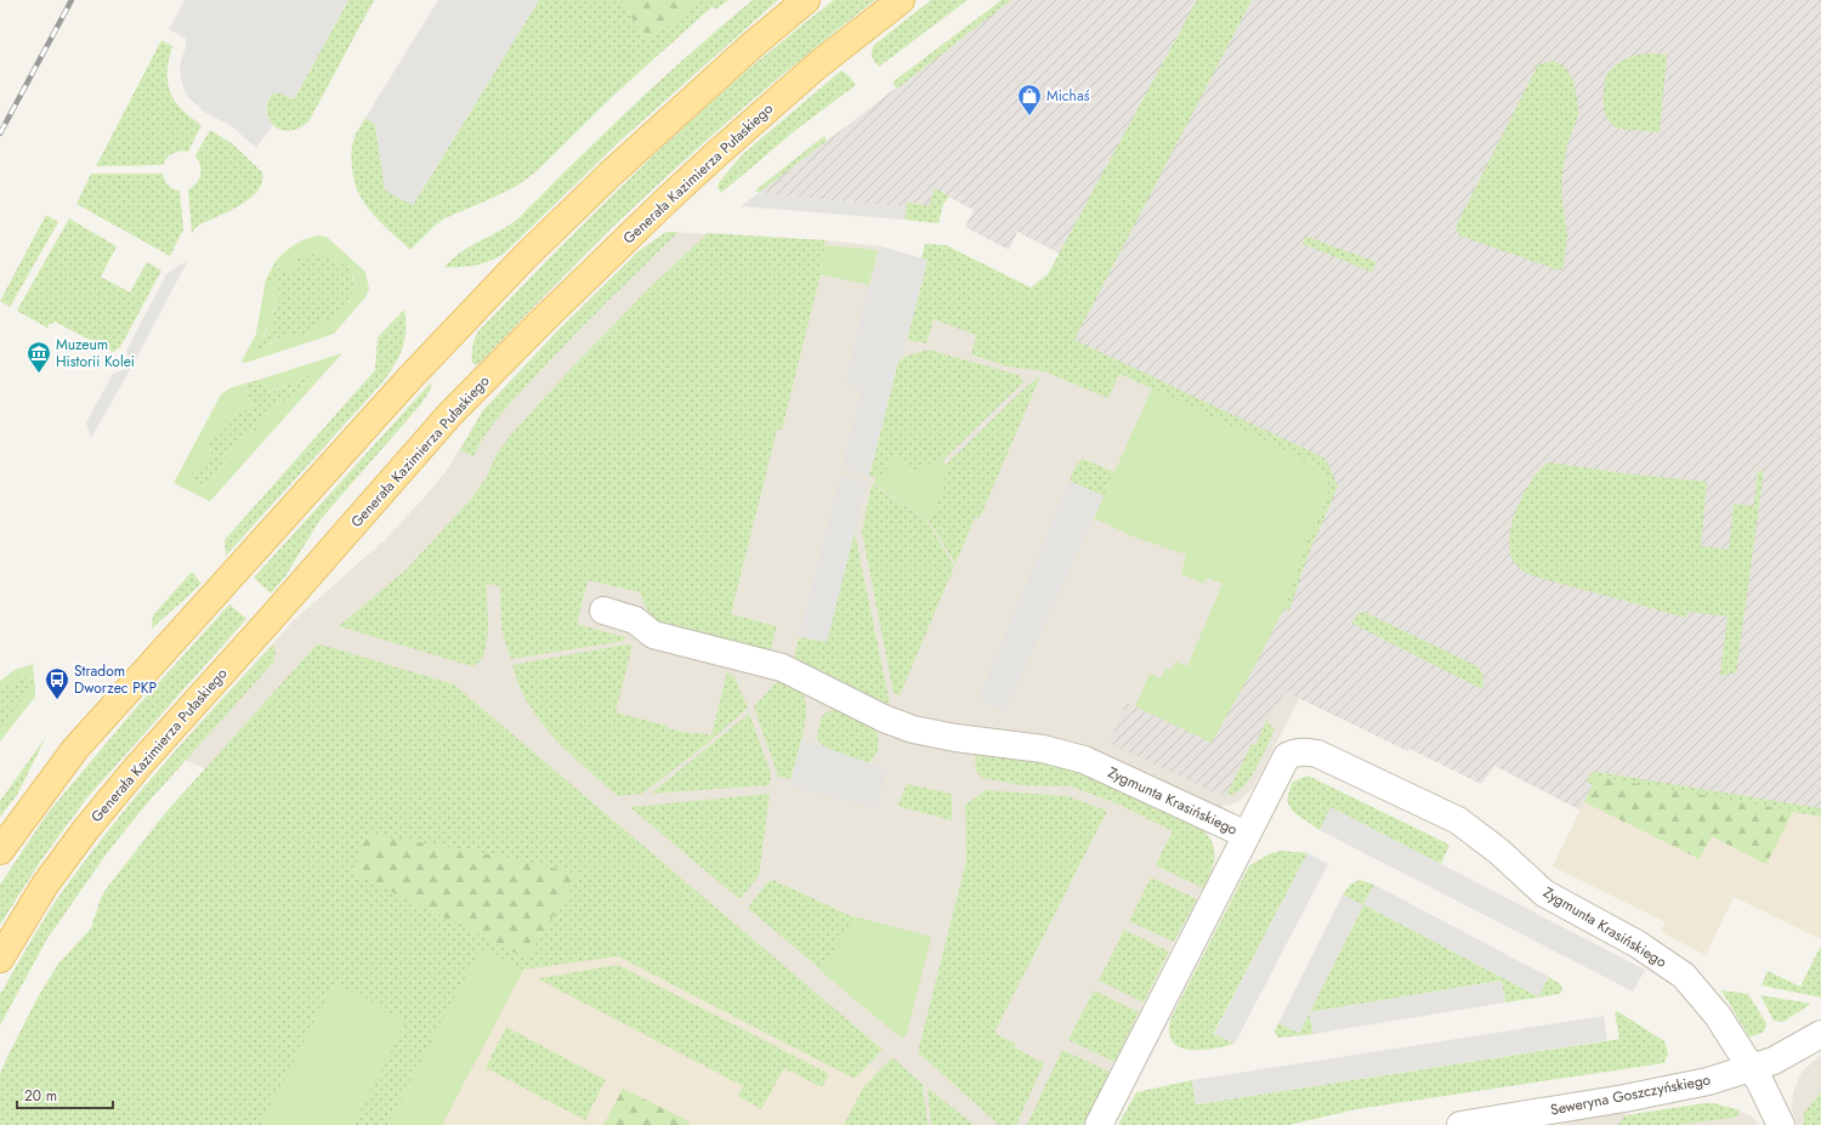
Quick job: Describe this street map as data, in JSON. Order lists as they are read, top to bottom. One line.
{"streets":{"main road":["Generała Kazimierza Pułaskiego"],"street":["Zygmunta Krasińskiego","Seweryna Goszczyńskiego"]},"crossings":[["Zygmunta Krasińskiego","Seweryna Goszczyńskiego"]],"places":{"shop":["Michaś"],"museum":["Muzeum Historii Kolei"],"bus stop":["Stradom Dworzec PKP"]},"scale_bar":"20 m"}
